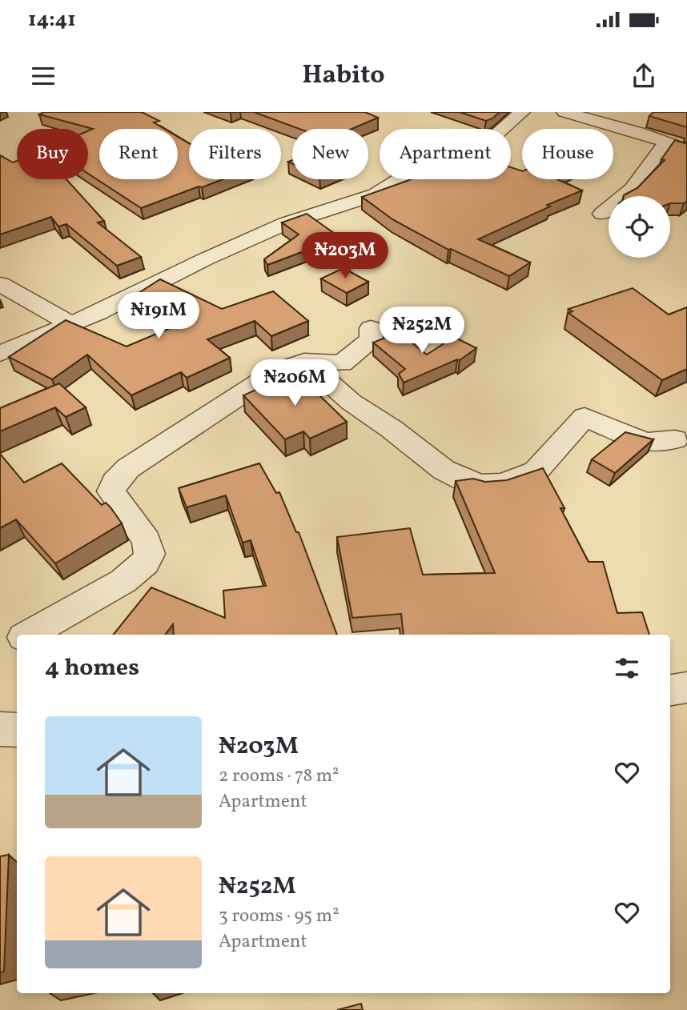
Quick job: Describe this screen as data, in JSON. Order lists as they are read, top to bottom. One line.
{"page":{"status":"14:41","header":"Habito","chip":["Buy","Rent","Filters","New","Apartment","House"],"price":["₦203M","₦191M","₦252M","₦206M"],"heading":"4 homes","list":[{"name":"₦203M","note":"2 rooms · 78 m² · Apartment"},{"name":"₦252M","note":"3 rooms · 95 m² · Apartment"}]}}
